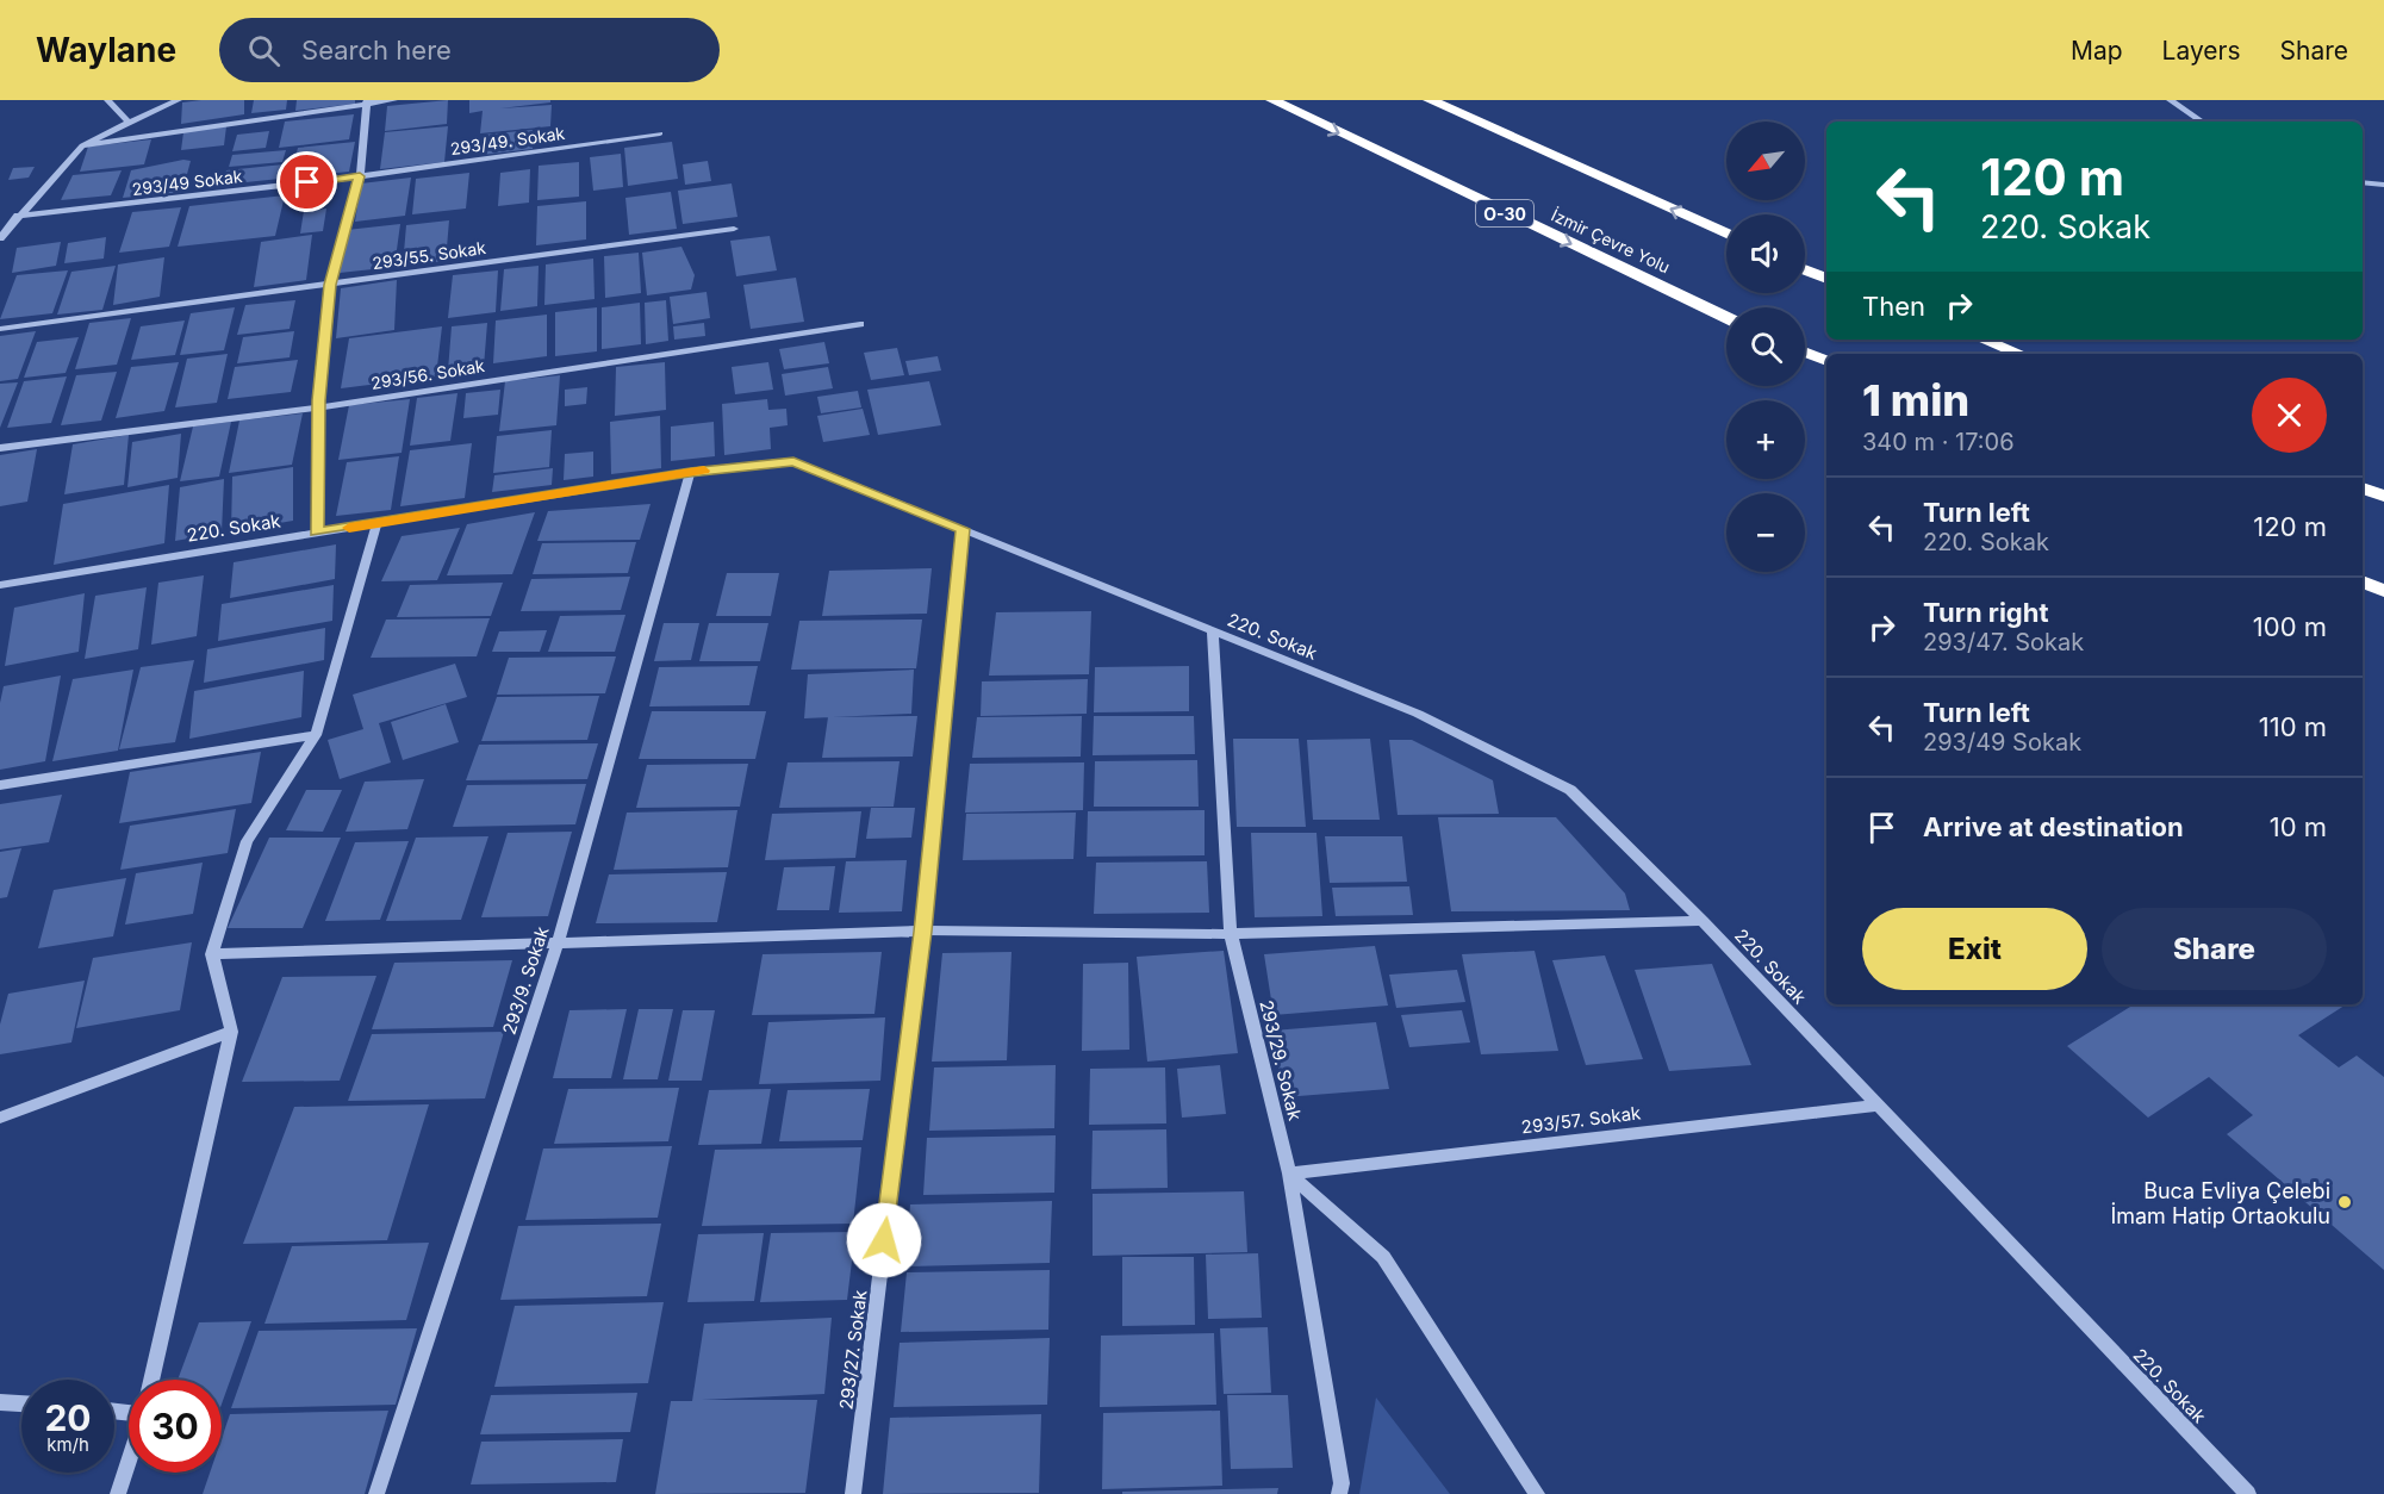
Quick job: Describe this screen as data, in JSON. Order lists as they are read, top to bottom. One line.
{"streets":{"highway":["O-30","İzmir Çevre Yolu"],"street":["293/49. Sokak","293/49 Sokak","293/55. Sokak","293/56. Sokak","220. Sokak","293/9. Sokak","293/29. Sokak","293/57. Sokak","293/27. Sokak"]},"crossings":[["293/49. Sokak","293/49 Sokak"],["220. Sokak","293/9. Sokak"],["220. Sokak","293/29. Sokak"],["220. Sokak","293/57. Sokak"],["220. Sokak","293/27. Sokak"],["293/29. Sokak","293/57. Sokak"]],"places":["Buca Evliya Çelebi İmam Hatip Ortaokulu"],"north":"bottom left","page":{"header":"Waylane","search":"Search here","nav":["Map","Layers","Share"],"map_buttons":["+","−"],"turn":["120 m","220. Sokak"],"then":"Then","heading":["1 min","340 m · 17:06"],"list":[{"name":"Turn left","note":"220. Sokak","value":"120 m"},{"name":"Turn right","note":"293/47. Sokak","value":"100 m"},{"name":"Turn left","note":"293/49 Sokak","value":"110 m"},{"name":"Arrive at destination","value":"10 m"}],"buttons":["Exit","Share"],"speed":"20 km/h","limit":"30"}}
